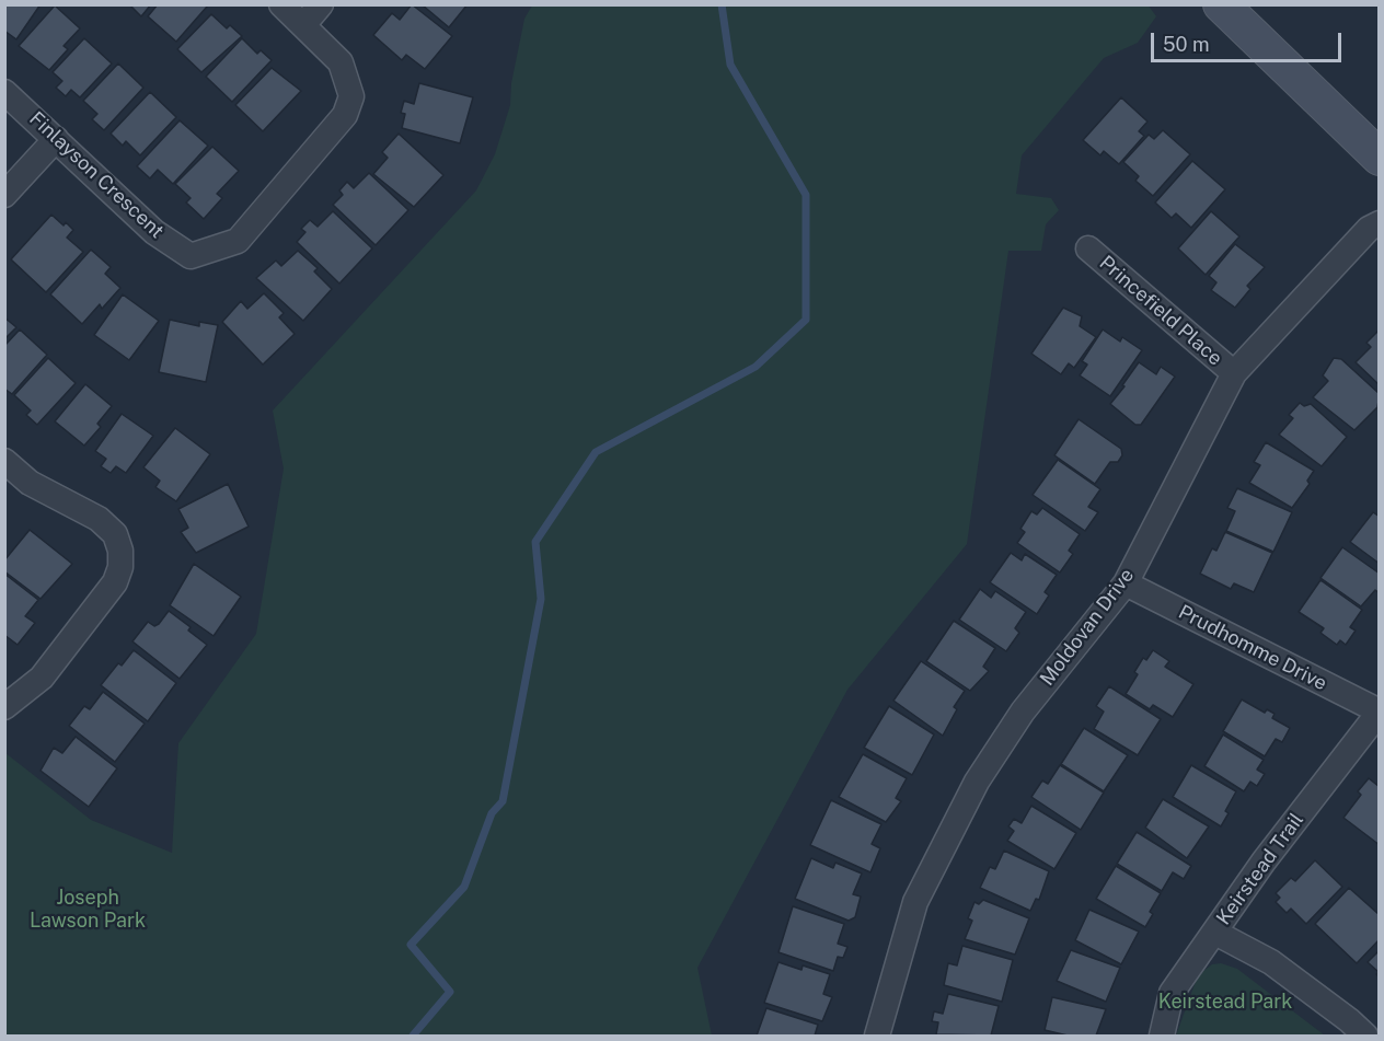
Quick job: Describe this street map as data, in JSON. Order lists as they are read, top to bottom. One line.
{"streets":{"street":["Finlayson Crescent","Princefield Place","Moldovan Drive","Prudhomme Drive","Keirstead Trail"]},"crossings":[["Princefield Place","Moldovan Drive"],["Moldovan Drive","Prudhomme Drive"],["Prudhomme Drive","Keirstead Trail"]],"parks":["Joseph Lawson Park","Keirstead Park"],"scale_bar":"50 m"}
